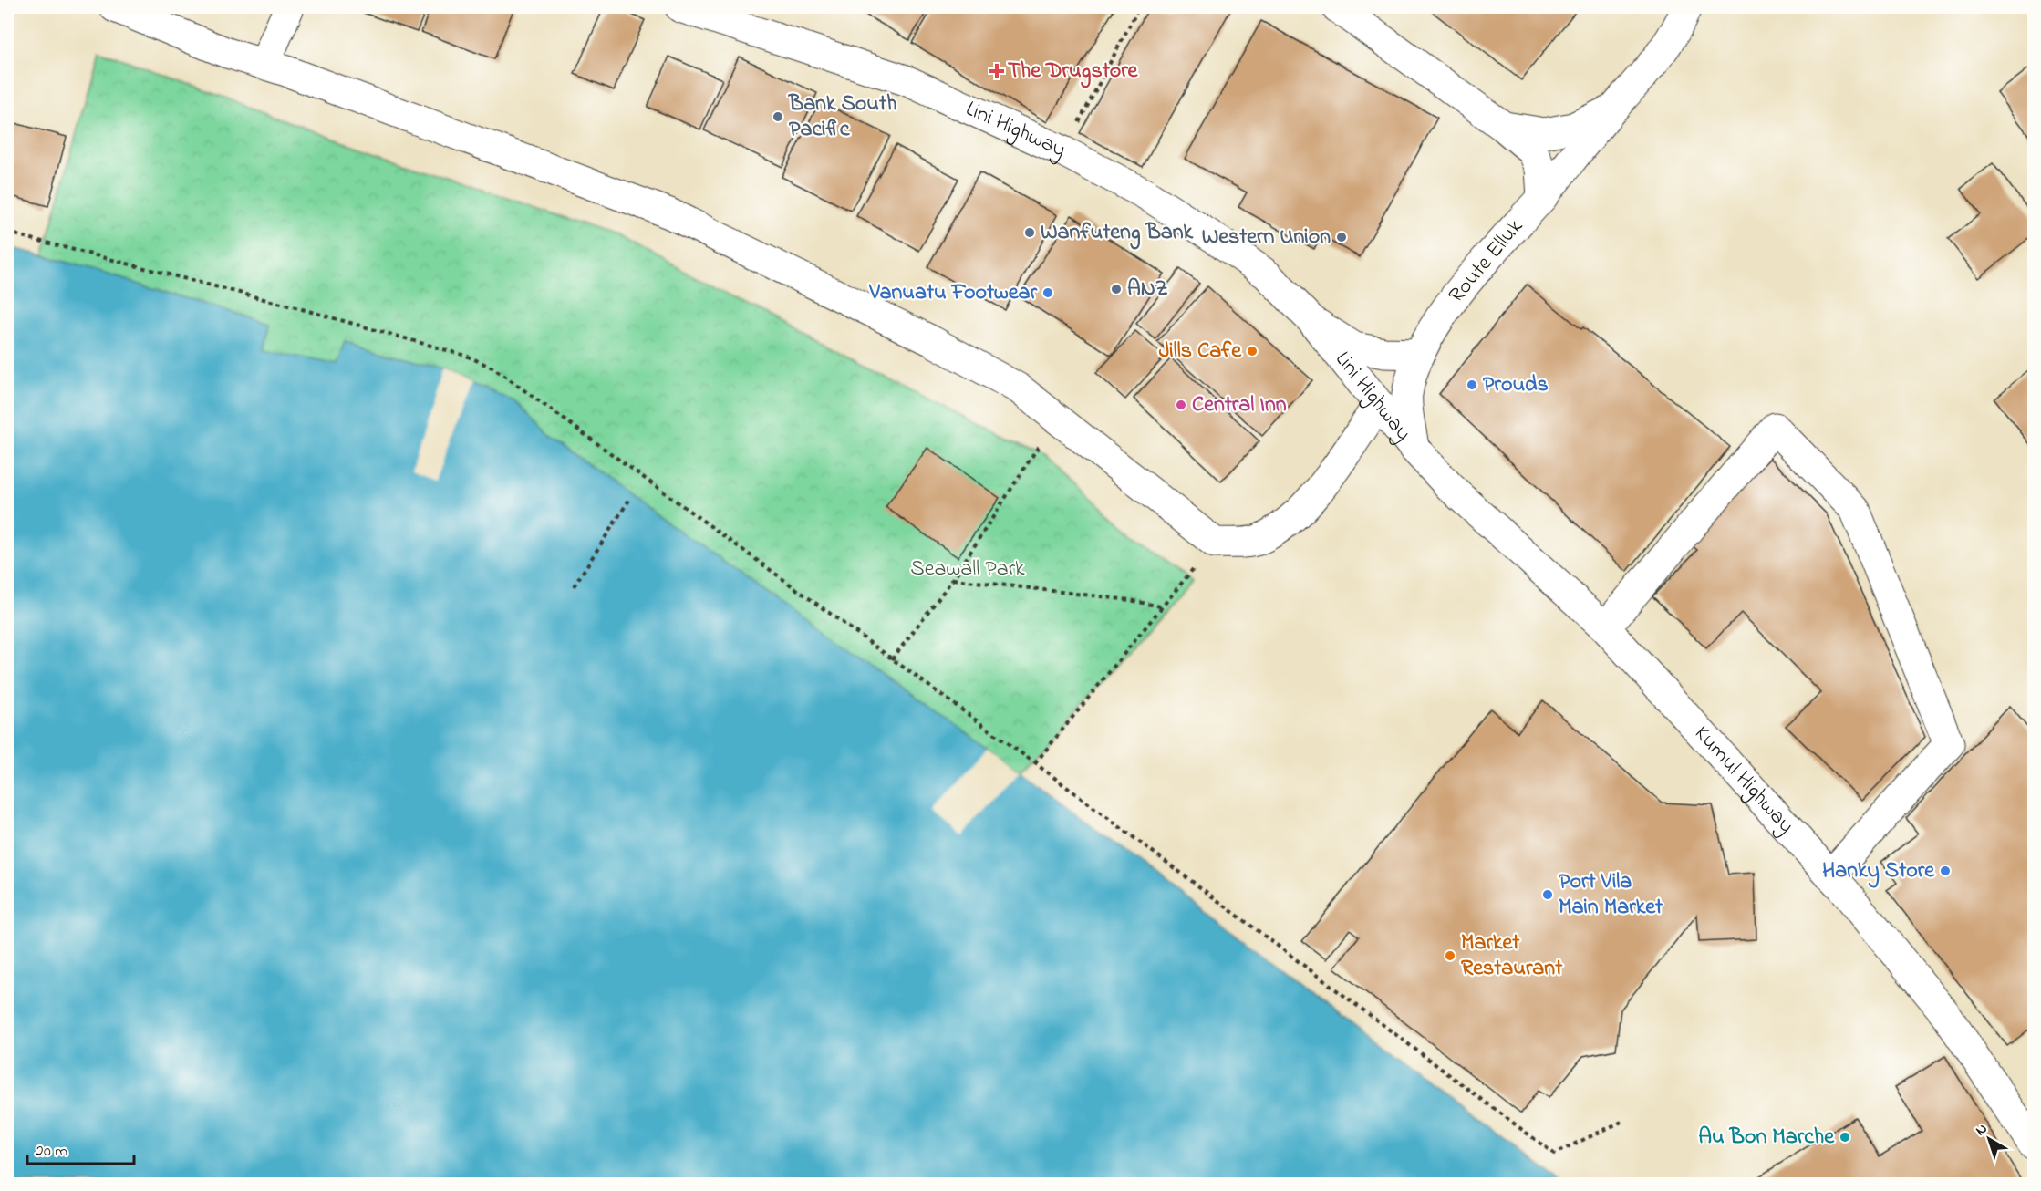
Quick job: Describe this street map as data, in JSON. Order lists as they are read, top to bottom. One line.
{"streets":{"street":["Lini Highway","Route Elluk","Kumul Highway"]},"crossings":[["Lini Highway","Route Elluk"],["Lini Highway","Kumul Highway"],["Route Elluk","Kumul Highway"]],"parks":["Seawall Park"],"places":{"health":["The Drugstore"],"other":["Bank South Pacific","Wanfuteng Bank","Western Union","ANZ","Vanuatu Footwear","Jills Cafe","Prouds","Central Inn","Hanky Store","Port Vila Main Market","Market Restaurant","Au Bon Marche"]},"scale_bar":"20 m","north":"top left"}
